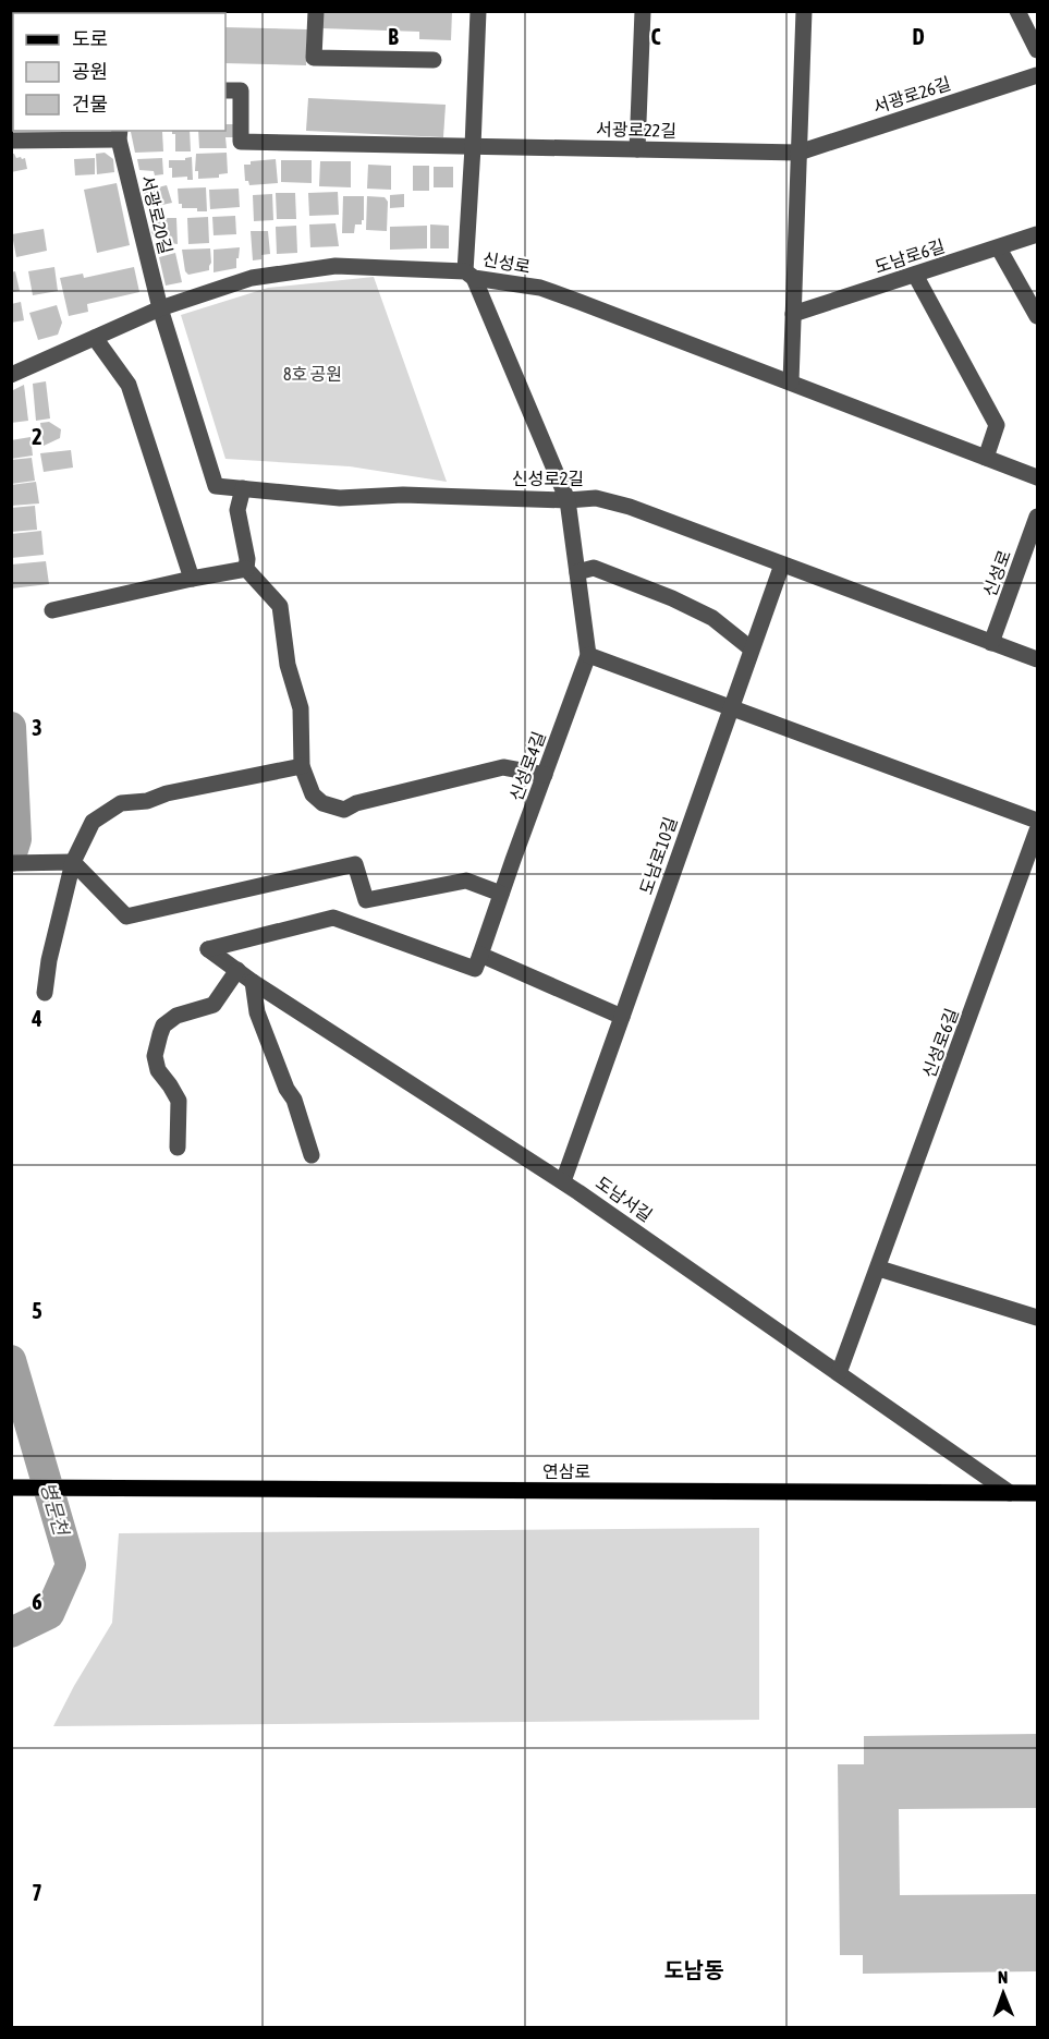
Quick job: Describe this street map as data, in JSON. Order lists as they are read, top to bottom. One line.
{"streets":{"main road":["연삼로"],"street":["서광로26길","서광로22길","서광로20길","도남로6길","신성로","신성로2길","신성로4길","도남로10길","신성로6길","도남서길"]},"crossings":[["서광로26길","서광로22길"],["서광로20길","신성로"],["서광로20길","신성로2길"],["신성로","신성로2길"],["신성로","신성로4길"],["신성로2길","신성로4길"],["신성로2길","도남로10길"],["신성로4길","도남서길"],["신성로6길","도남서길"],["도남서길","연삼로"]],"districts":["도남동"],"water":["병문천"],"parks":["8호 공원"],"legend":["도로","공원","건물"],"north":"top","grid":{"columns":["B","C","D"],"rows":["2","3","4","5","6","7"]}}
